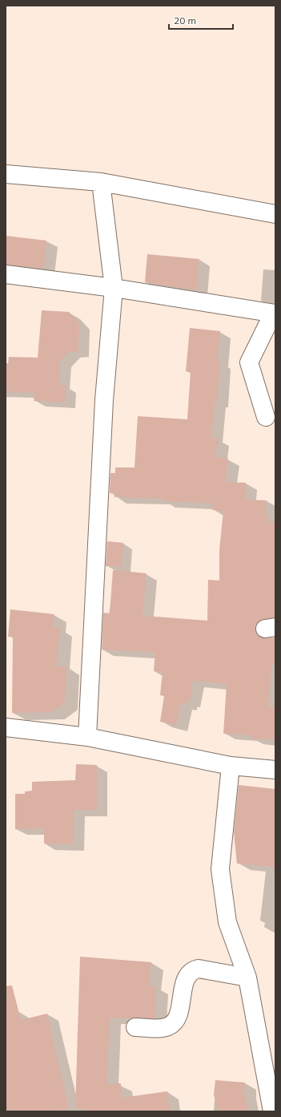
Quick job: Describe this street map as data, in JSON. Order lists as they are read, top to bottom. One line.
{"scale_bar":"20 m"}
